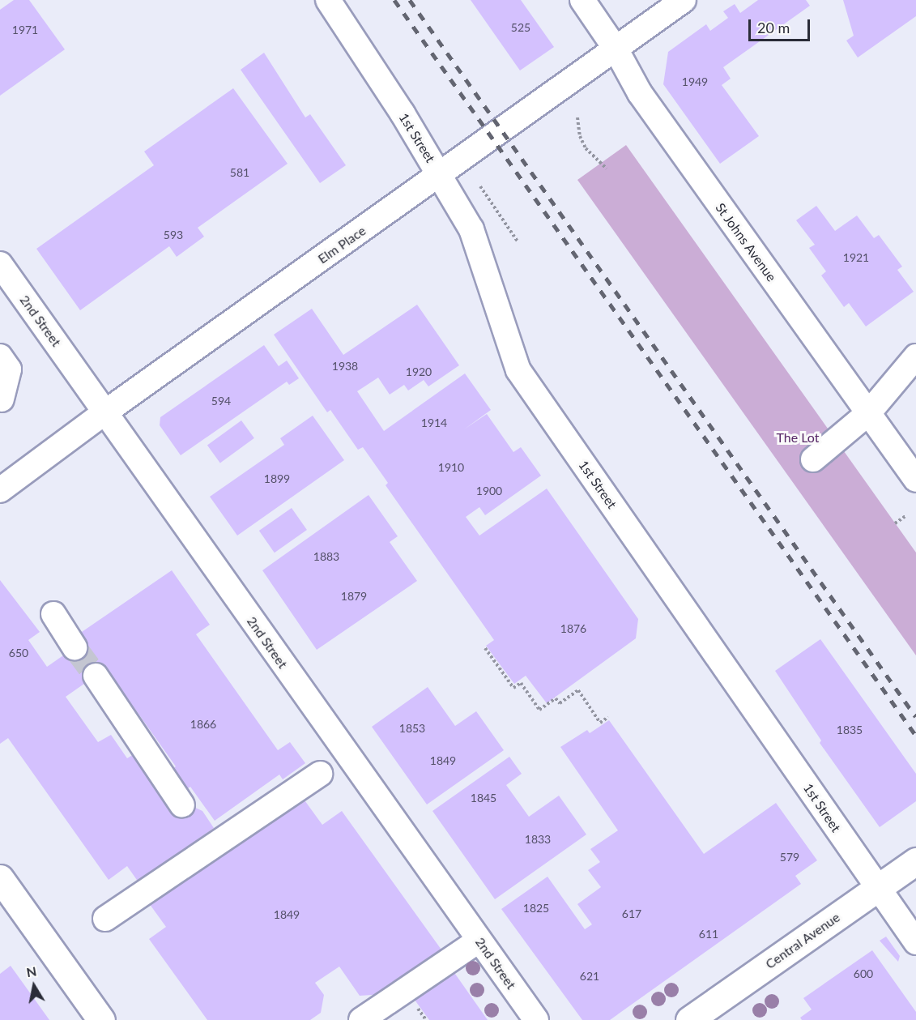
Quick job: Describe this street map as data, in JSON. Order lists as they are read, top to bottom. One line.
{"streets":{"main road":["Central Avenue"],"street":["1st Street","St Johns Avenue","Elm Place","2nd Street"]},"crossings":[["1st Street","Elm Place"],["1st Street","Central Avenue"],["St Johns Avenue","Elm Place"],["Elm Place","2nd Street"]],"parks":["The Lot"],"house_numbers":["525","1971","1949","581","593","1921","1938","1920","594","1914","1910","1899","1900","1883","1879","1876","650","1866","1853","1835","1849","1845","1833","579","1825","617","1849","611","600","621"],"scale_bar":"20 m","north":"top"}
